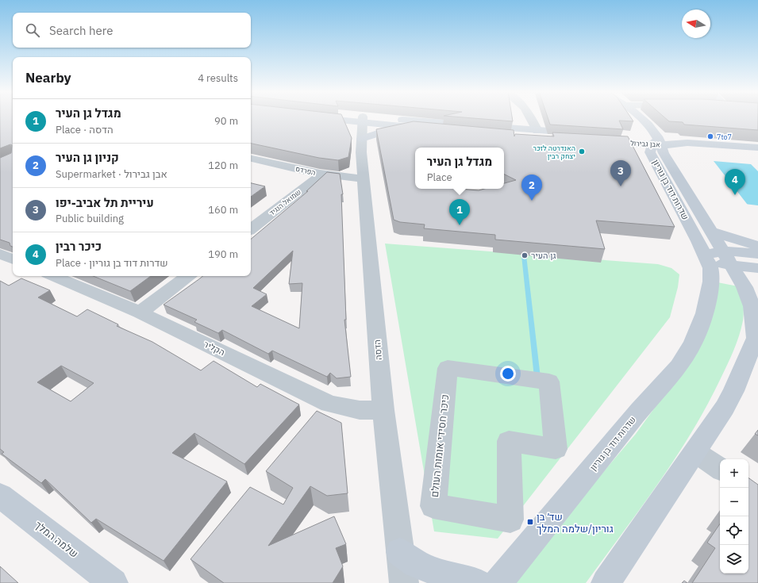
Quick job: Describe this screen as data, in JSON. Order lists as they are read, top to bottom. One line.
{"streets":{"street":["אבן גבירול","הפרדס","שדרות דוד בן גוריון","שמואל הנגיד","הקליר","הדסה","כיכר חסידי אומות העולם","שלמה המלך"]},"crossings":[["אבן גבירול","שדרות דוד בן גוריון"],["הפרדס","שמואל הנגיד"],["הפרדס","הדסה"],["הקליר","הדסה"]],"places":{"other":["7to7","האנדרטה לזכר יצחק רבין","גן העיר"],"transit":["שד׳ בן גוריון/שלמה המלך"]},"north":"left","page":{"search":"Search here","heading":["Nearby","4 results"],"list":[{"mark":"1","name":"מגדל גן העיר","note":"Place · הדסה","value":"90 m"},{"mark":"2","name":"קניון גן העיר","note":"Supermarket · אבן גבירול","value":"120 m"},{"mark":"3","name":"עיריית תל אביב-יפו","note":"Public building","value":"160 m"},{"mark":"4","name":"כיכר רבין","note":"Place · שדרות דוד בן גוריון","value":"190 m"}],"popup":["מגדל גן העיר","Place"],"pins":["3","4","2","1"],"map_buttons":["+","−"]}}
